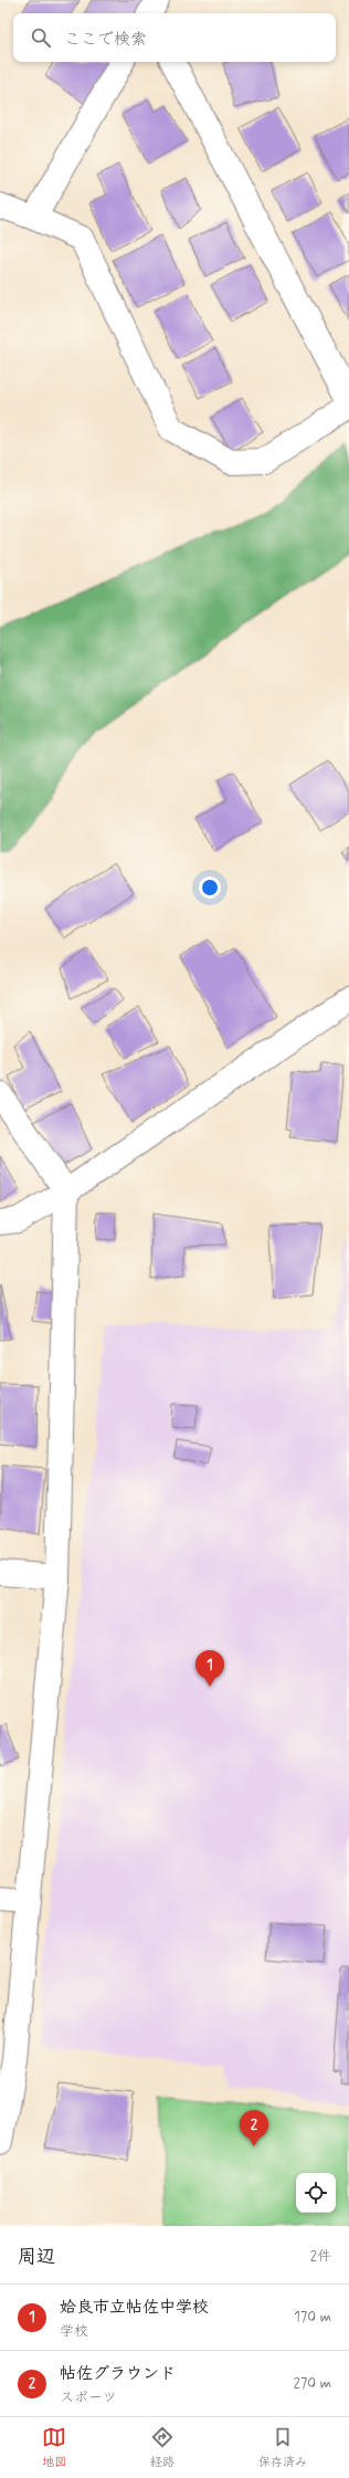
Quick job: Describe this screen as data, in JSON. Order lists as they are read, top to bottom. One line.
{"page":{"search":"ここで検索","pins":["1","2"],"heading":["周辺","2件"],"list":[{"mark":"1","name":"姶良市立帖佐中学校","note":"学校","value":"170 m"},{"mark":"2","name":"帖佐グラウンド","note":"スポーツ","value":"270 m"}],"nav":["地図","経路","保存済み"]}}
